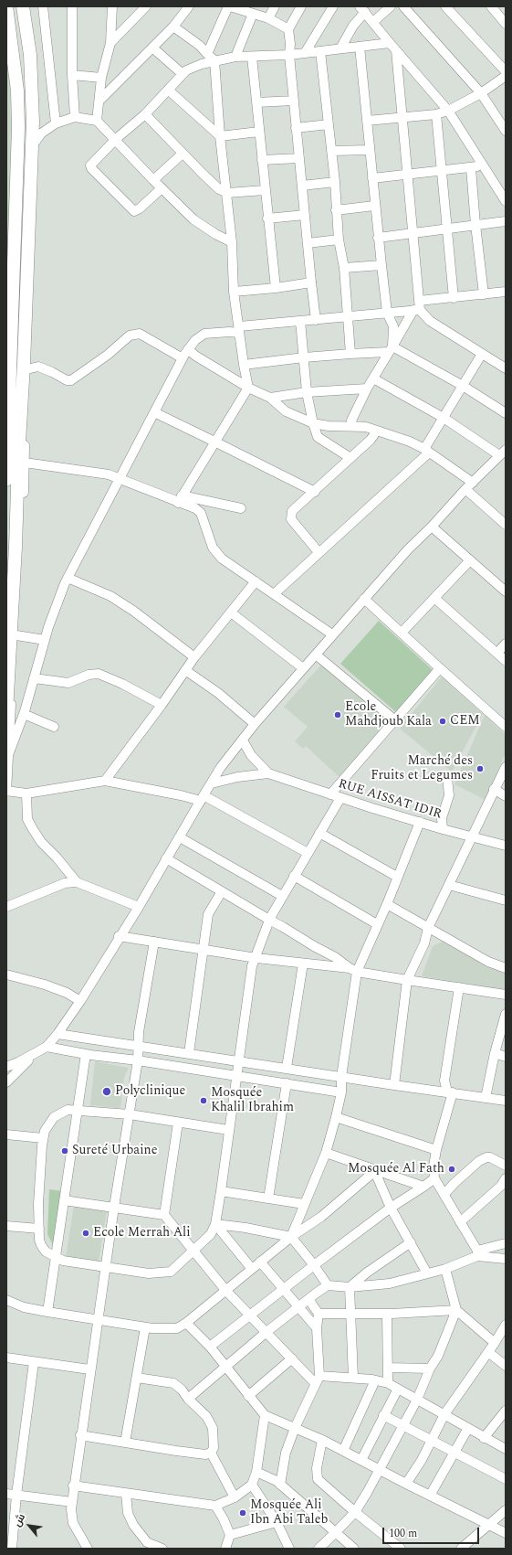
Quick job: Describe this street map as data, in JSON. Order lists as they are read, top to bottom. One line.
{"streets":{"street":["RUE AISSAT IDIR"]},"places":["Ecole Mahdjoub Kala","CEM","Marché des Fruits et Legumes","Polyclinique","Mosquée Khalil Ibrahim","Sureté Urbaine","Mosquée Al Fath","Ecole Merrah Ali","Mosquée Ali Ibn Abi Taleb"],"scale_bar":"100 m","north":"top left"}
